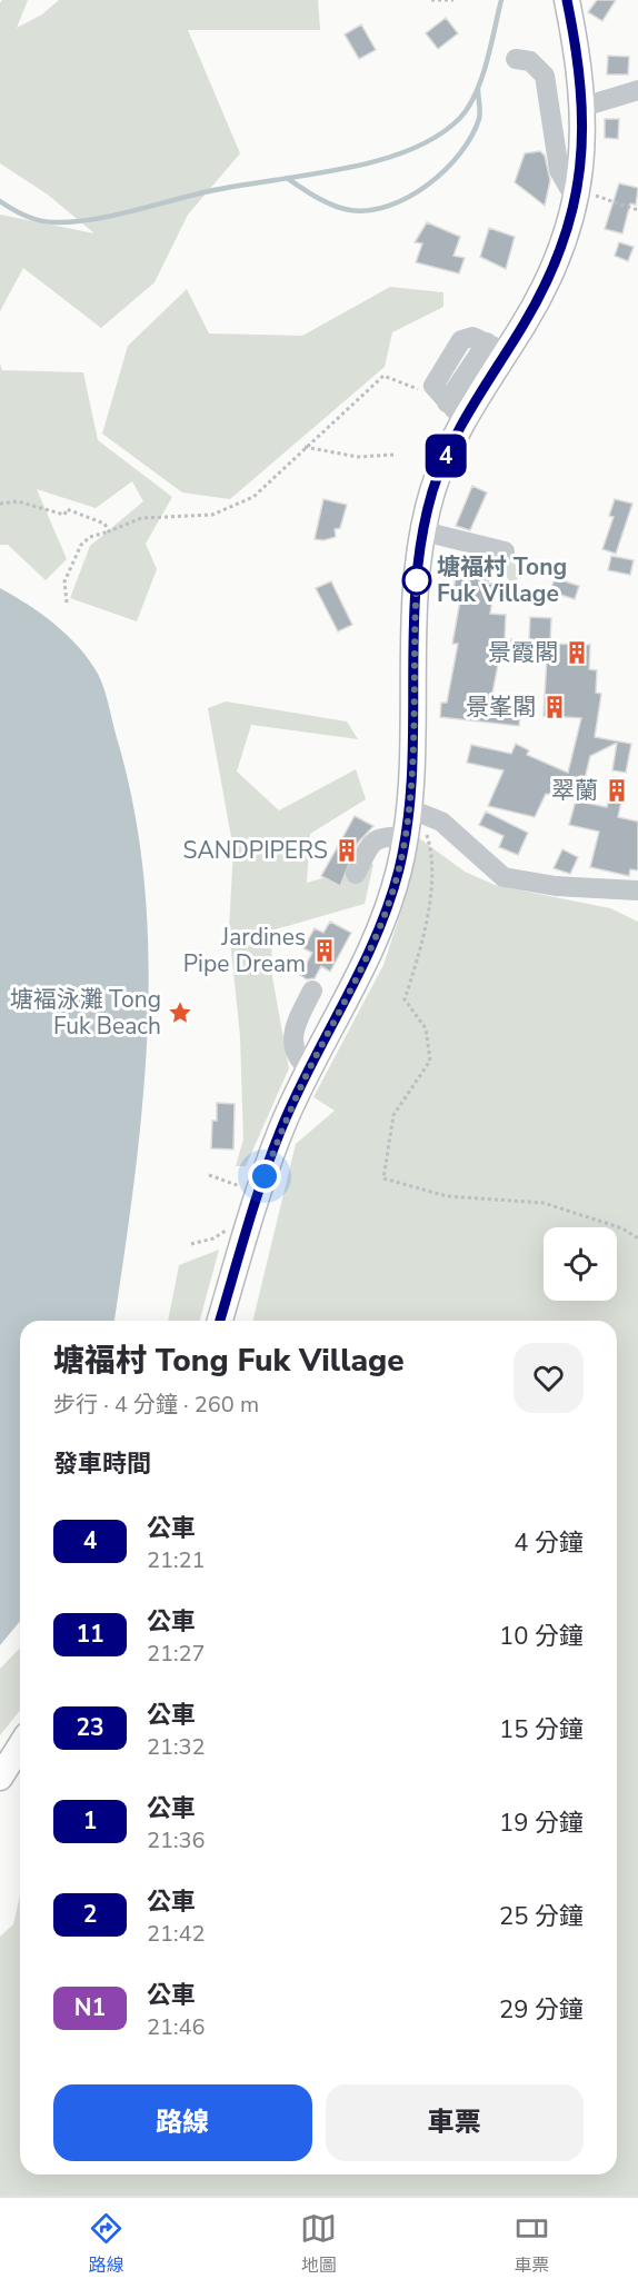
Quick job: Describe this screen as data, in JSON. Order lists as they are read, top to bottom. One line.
{"places":{"other":["塘福村 Tong Fuk Village"],"building":["景霞閣","景峯閣","翠蘭","SANDPIPERS","Jardines Pipe Dream"],"place":["塘褔泳灘 Tong Fuk Beach"]},"lines":["bus line 4"],"page":{"on_map":"4","heading":[["塘福村 Tong Fuk Village","步行 · 4 分鐘 · 260 m"],"發車時間"],"list":[{"mark":"4","name":"公車","note":"21:21","value":"4 分鐘"},{"mark":"11","name":"公車","note":"21:27","value":"10 分鐘"},{"mark":"23","name":"公車","note":"21:32","value":"15 分鐘"},{"mark":"1","name":"公車","note":"21:36","value":"19 分鐘"},{"mark":"2","name":"公車","note":"21:42","value":"25 分鐘"},{"mark":"N1","name":"公車","note":"21:46","value":"29 分鐘"}],"buttons":["路線","車票"],"tabs":["路線","地圖","車票"]}}
